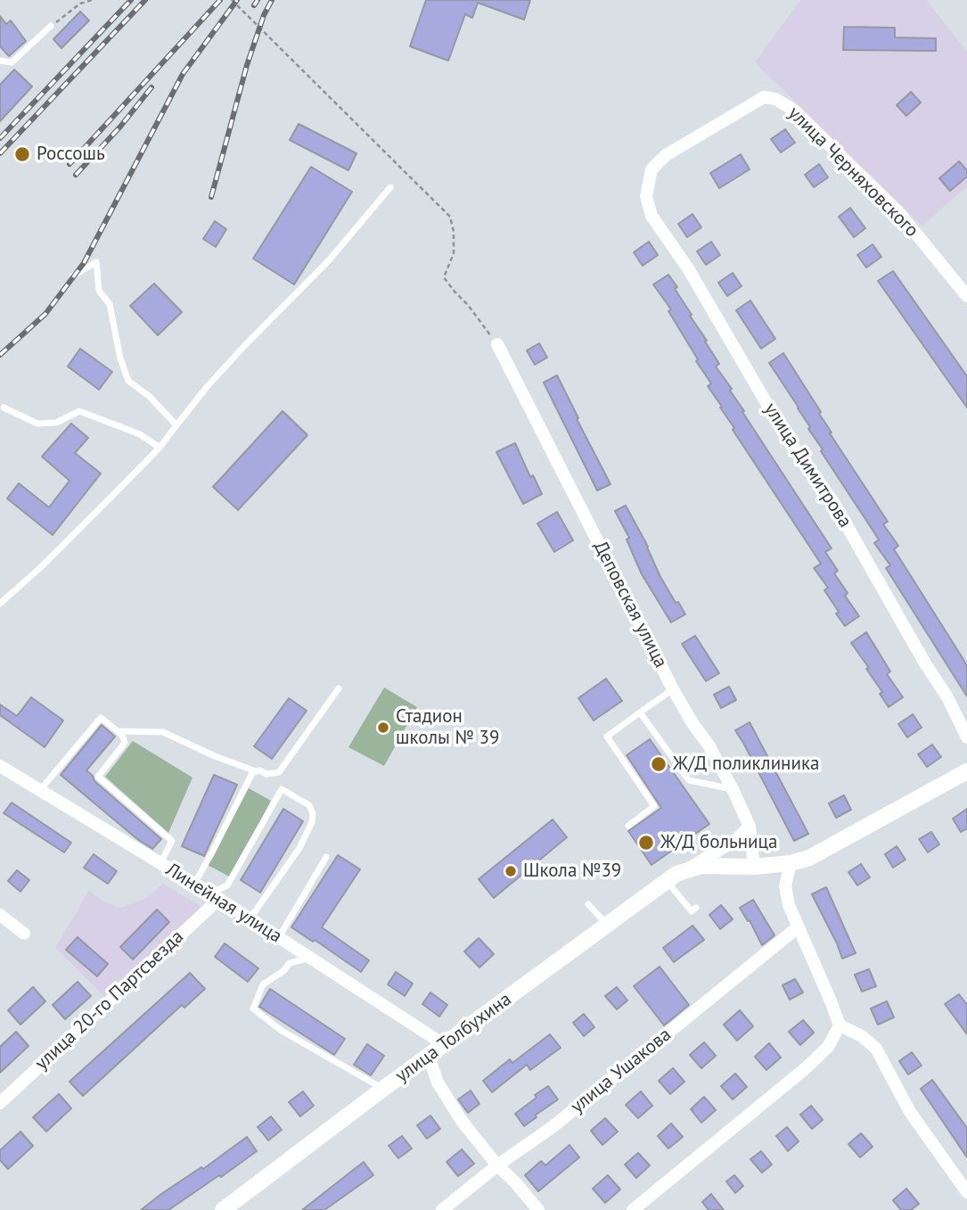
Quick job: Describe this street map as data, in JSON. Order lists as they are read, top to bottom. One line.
{"streets":{"street":["улица Черняховского","улица Димитрова","Деповская улица","Линейная улица","улица 20-го Партсъезда","улица Толбухина","улица Ушакова"]},"crossings":[["улица Черняховского","улица Димитрова"],["Деповская улица","улица Толбухина"],["Линейная улица","улица 20-го Партсъезда"],["Линейная улица","улица Толбухина"]],"places":["Россошь","Стадион школы № 39","Ж/Д поликлиника","Ж/Д больница","Школа №39"]}
